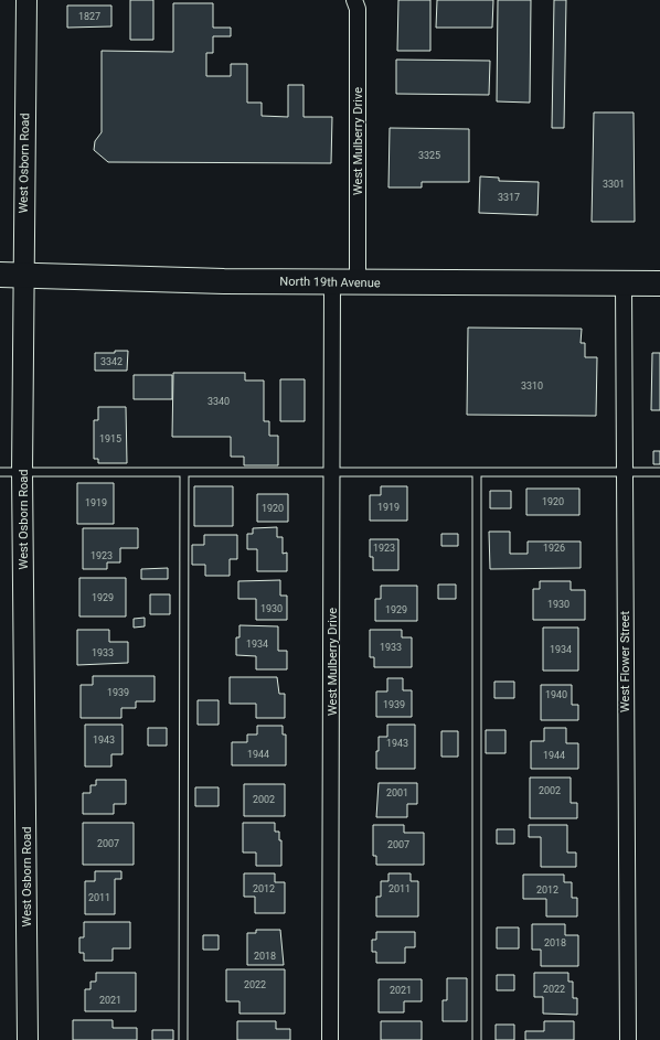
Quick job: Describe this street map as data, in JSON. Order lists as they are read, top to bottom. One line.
{"streets":{"main road":["North 19th Avenue"],"street":["West Mulberry Drive","West Osborn Road","West Flower Street"]},"crossings":[["West Mulberry Drive","North 19th Avenue"],["West Osborn Road","North 19th Avenue"],["North 19th Avenue","West Flower Street"]],"house_numbers":["1827","3325","3301","3317","3342","3310","3340","1915","1920","1919","1919","1920","1923","1926","1923","1929","1930","1930","1929","1934","1933","1934","1933","1939","1940","1939","1943","1943","1944","1944","2002","2001","2002","2007","2007","2012","2011","2012","2011","2018","2018","2022","2022","2021","2021"]}
